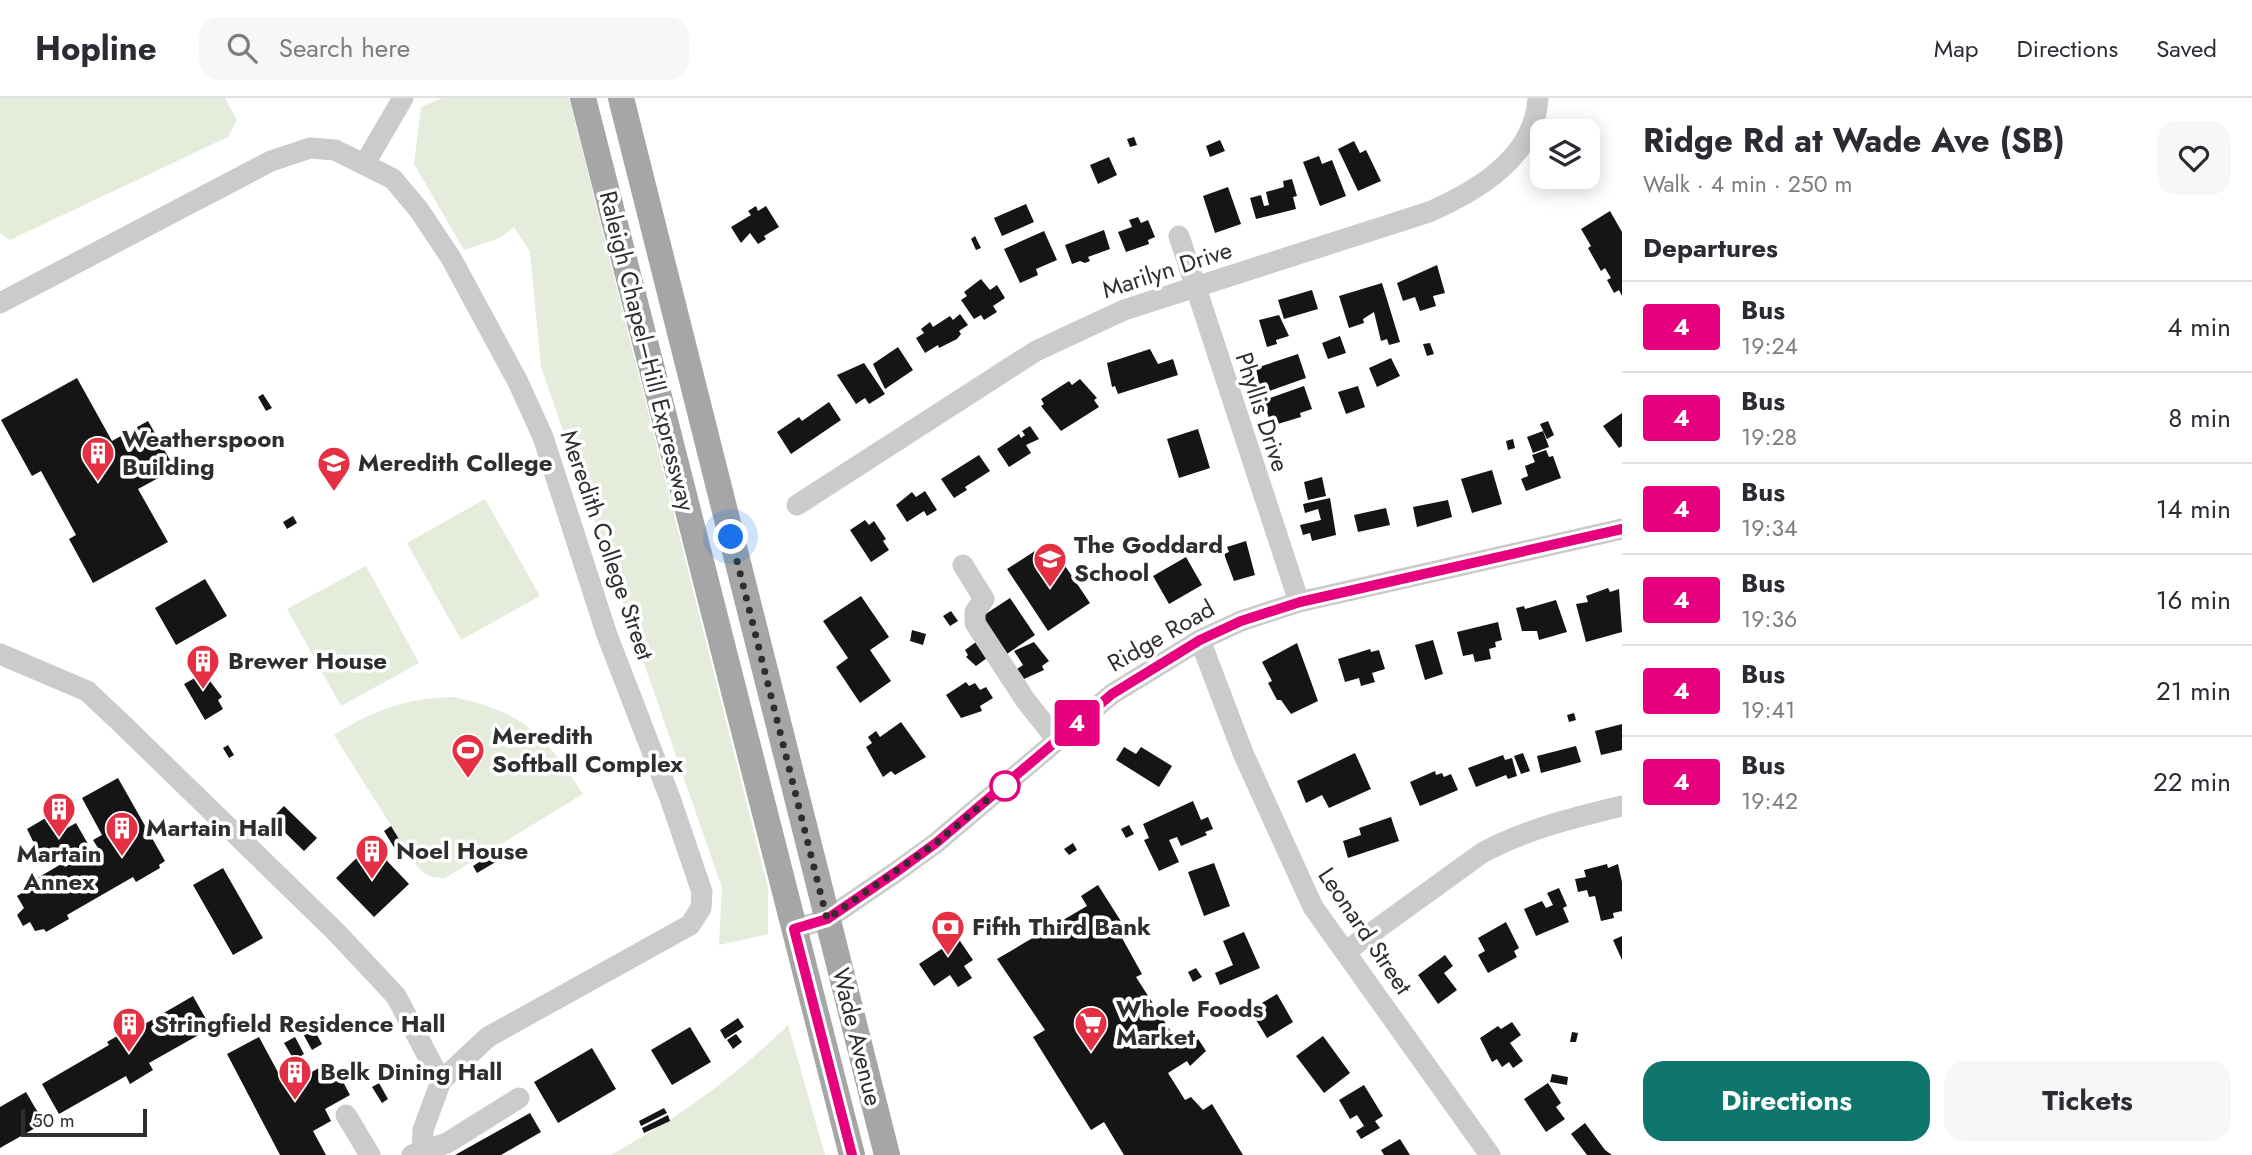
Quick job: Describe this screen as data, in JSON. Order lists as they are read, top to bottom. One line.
{"streets":{"main road":["Raleigh Chapel–Hill Expressway","Wade Avenue"],"street":["Marilyn Drive","Phyllis Drive","Meredith College Street","Ridge Road","Leonard Street"]},"crossings":[["Marilyn Drive","Phyllis Drive"],["Raleigh Chapel–Hill Expressway","Ridge Road"],["Raleigh Chapel–Hill Expressway","Wade Avenue"],["Phyllis Drive","Ridge Road"],["Ridge Road","Leonard Street"],["Ridge Road","Wade Avenue"]],"places":{"building":["Weatherspoon Building","Brewer House","Martain Annex","Martain Hall","Noel House","Stringfield Residence Hall","Belk Dining Hall"],"school or university":["Meredith College","The Goddard School"],"sports":["Meredith Softball Complex"],"bank":["Fifth Third Bank"],"supermarket":["Whole Foods Market"]},"lines":["bus line 4"],"scale_bar":"50 m","page":{"header":"Hopline","search":"Search here","nav":["Map","Directions","Saved"],"on_map":"4","heading":[["Ridge Rd at Wade Ave (SB)","Walk · 4 min · 250 m"],"Departures"],"list":[{"mark":"4","name":"Bus","note":"19:24","value":"4 min"},{"mark":"4","name":"Bus","note":"19:28","value":"8 min"},{"mark":"4","name":"Bus","note":"19:34","value":"14 min"},{"mark":"4","name":"Bus","note":"19:36","value":"16 min"},{"mark":"4","name":"Bus","note":"19:41","value":"21 min"},{"mark":"4","name":"Bus","note":"19:42","value":"22 min"}],"buttons":["Directions","Tickets"],"scale":"50 m"}}
